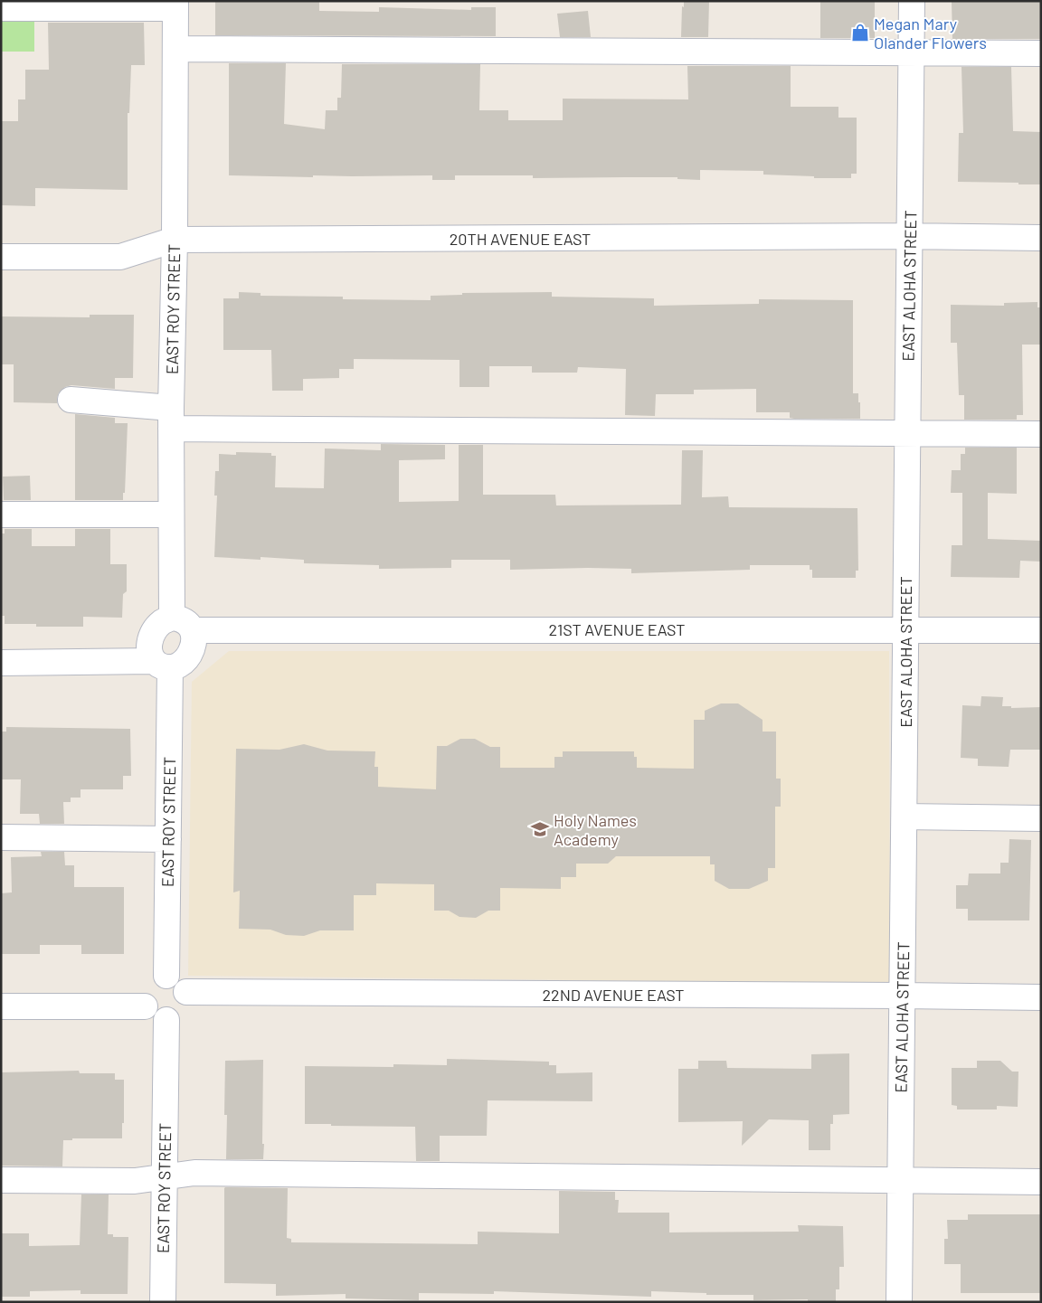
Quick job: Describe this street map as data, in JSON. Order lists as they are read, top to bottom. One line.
{"streets":{"street":["20TH AVENUE EAST","EAST ALOHA STREET","EAST ROY STREET","21ST AVENUE EAST","22ND AVENUE EAST"]},"crossings":[["20TH AVENUE EAST","EAST ALOHA STREET"],["20TH AVENUE EAST","EAST ROY STREET"],["EAST ALOHA STREET","21ST AVENUE EAST"],["EAST ALOHA STREET","22ND AVENUE EAST"],["EAST ROY STREET","21ST AVENUE EAST"],["EAST ROY STREET","22ND AVENUE EAST"]],"places":{"shop":["Megan Mary Olander Flowers"],"school or university":["Holy Names Academy"]}}
